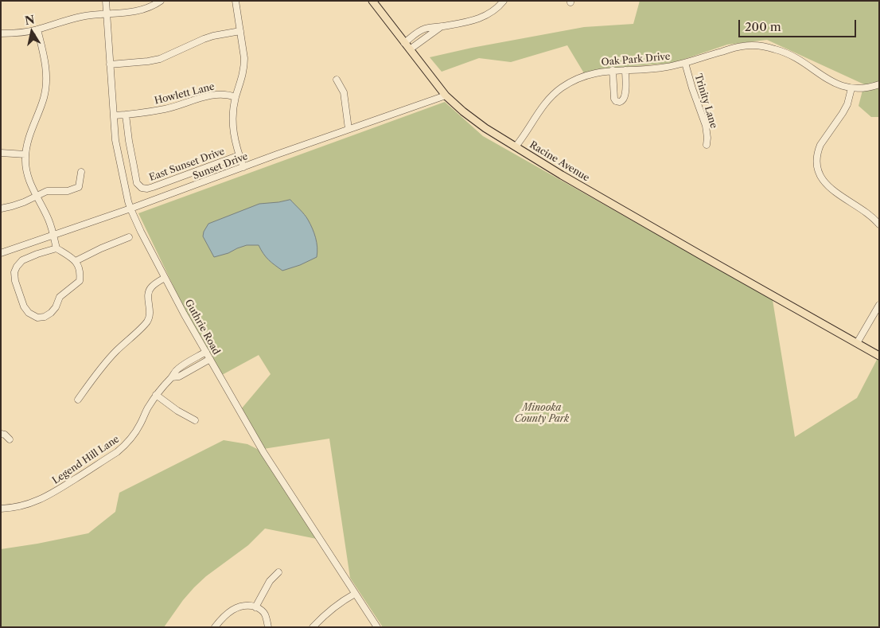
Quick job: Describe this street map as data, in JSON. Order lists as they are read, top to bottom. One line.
{"streets":{"main road":["Racine Avenue"],"street":["Oak Park Drive","Howlett Lane","Trinity Lane","East Sunset Drive","Sunset Drive","Guthrie Road","Legend Hill Lane"]},"crossings":[["Oak Park Drive","Trinity Lane"],["Oak Park Drive","Racine Avenue"],["Howlett Lane","East Sunset Drive"],["Howlett Lane","Guthrie Road"],["Racine Avenue","Sunset Drive"],["Sunset Drive","Guthrie Road"],["Guthrie Road","Legend Hill Lane"]],"parks":["Minooka County Park"],"scale_bar":"200 m","north":"top"}
